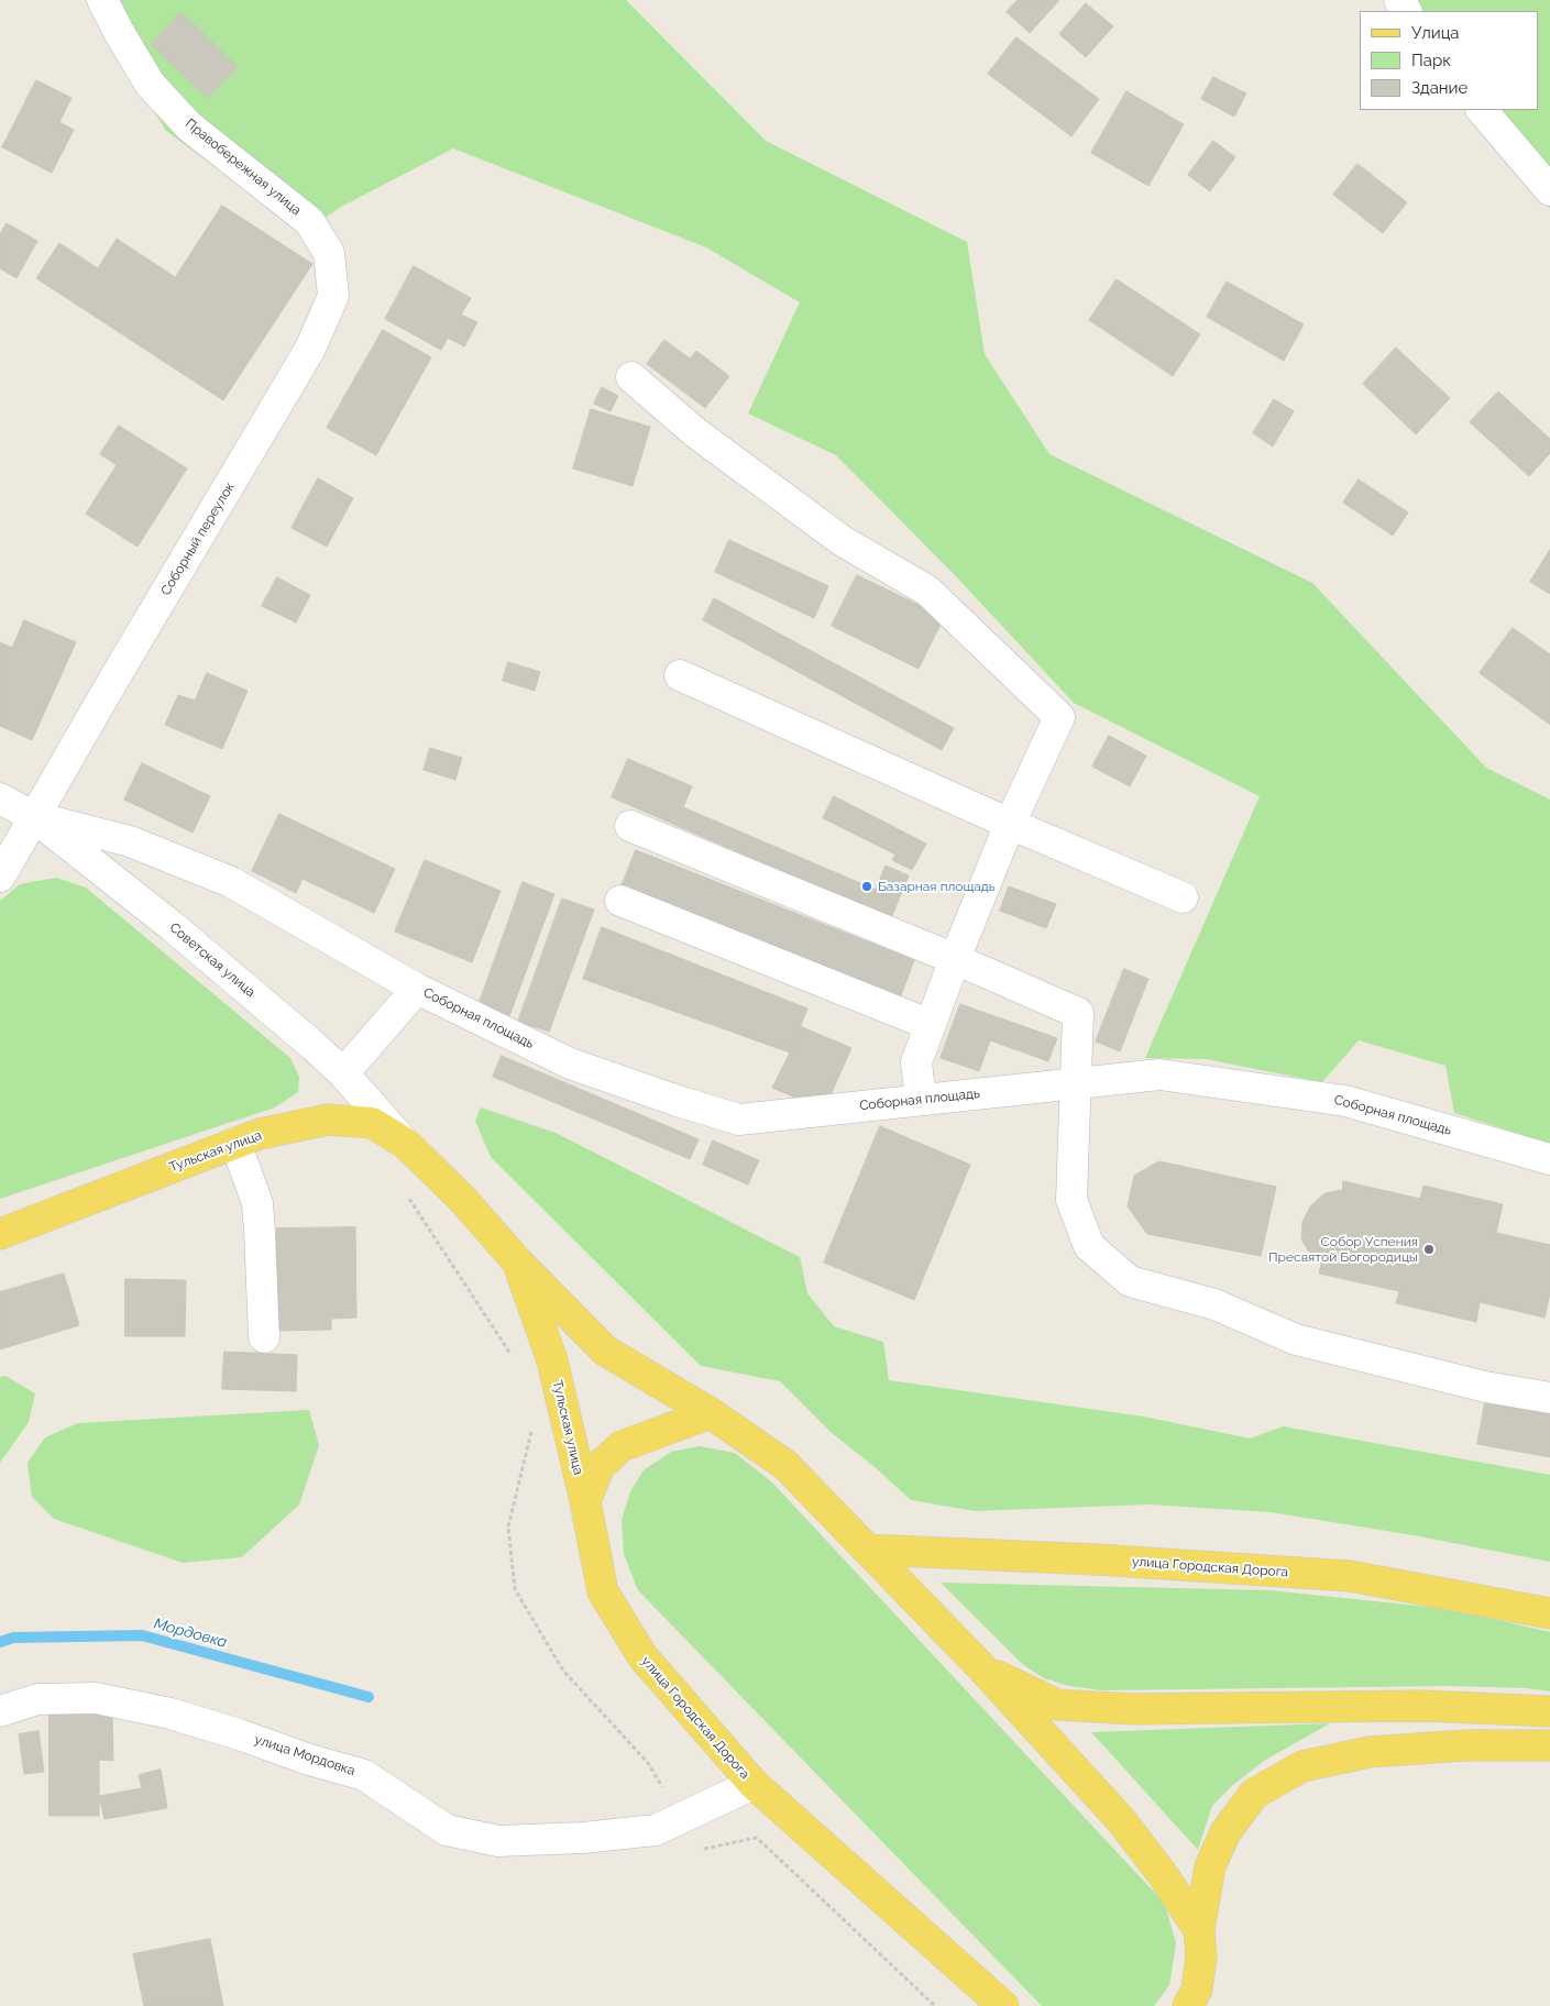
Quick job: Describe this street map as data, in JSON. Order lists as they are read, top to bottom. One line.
{"streets":{"main road":["Тульская улица","улица Городская Дорога"],"street":["Правобережная улица","Соборный переулок","Советская улица","Соборная площадь","улица Мордовка"]},"crossings":[["Правобережная улица","Соборный переулок"],["Соборный переулок","Советская улица"],["Советская улица","Соборная площадь"],["Советская улица","Тульская улица"],["Тульская улица","улица Городская Дорога"],["улица Городская Дорога","улица Мордовка"]],"water":["Мордовка"],"places":["Базарная площадь","Собор Успения Пресвятой Богородицы"],"legend":["Улица","Парк","Здание"]}
